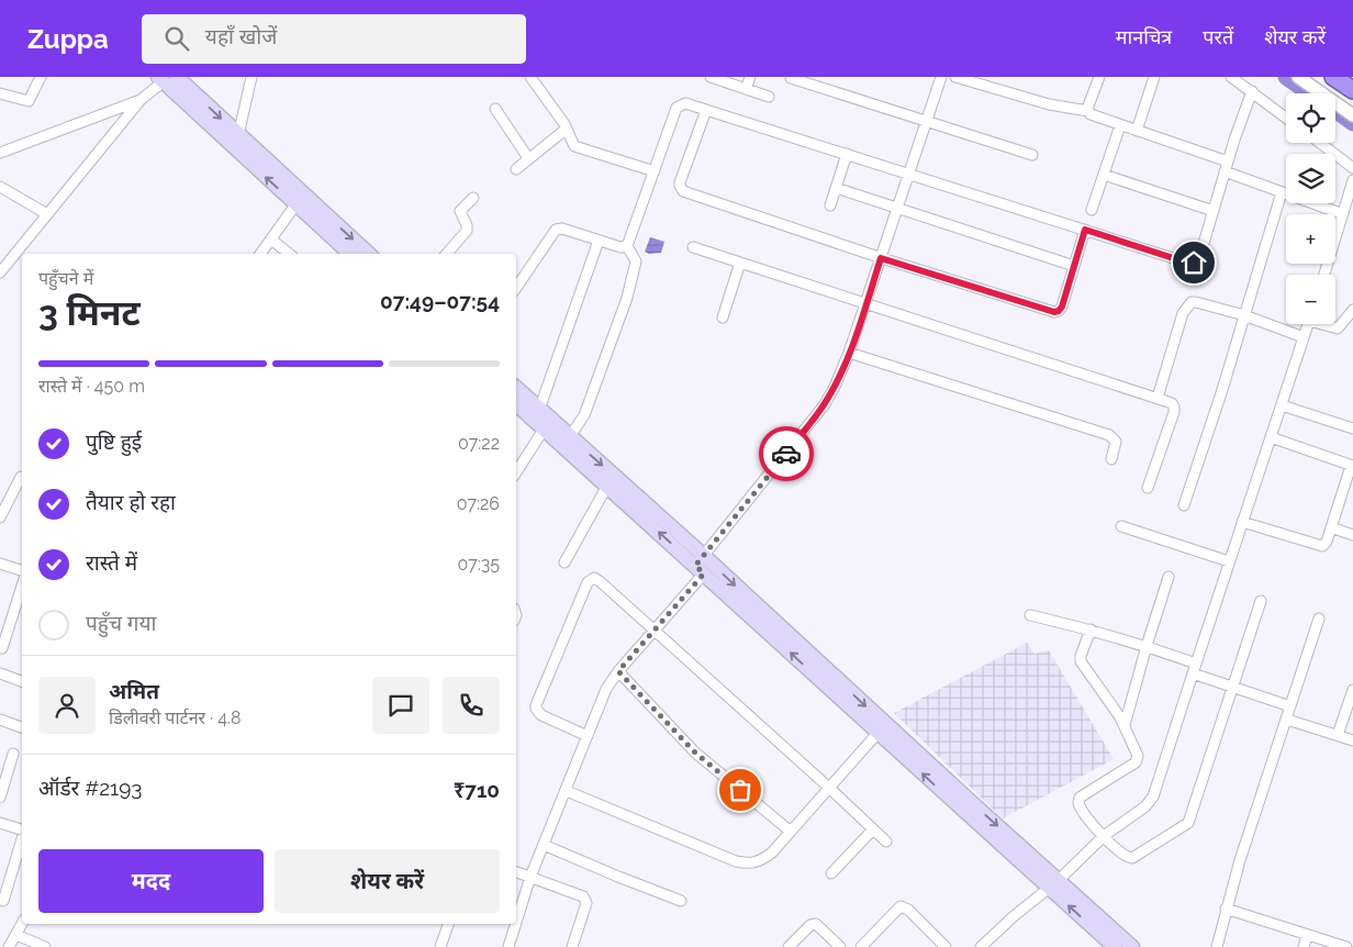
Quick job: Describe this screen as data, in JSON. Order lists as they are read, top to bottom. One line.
{"page":{"header":"Zuppa","search":"यहाँ खोजें","nav":["मानचित्र","परतें","शेयर करें"],"map_buttons":["+","−"],"heading":["3 मिनट","पहुँचने में","07:49–07:54"],"panel":["अमित","डिलीवरी पार्टनर · 4.8","ऑर्डर #2193","₹710"],"bar":"रास्ते में · 450 m","list":[["पुष्टि हुई","07:22"],["तैयार हो रहा","07:26"],["रास्ते में","07:35"],"पहुँच गया"],"buttons":["मदद","शेयर करें"]}}
